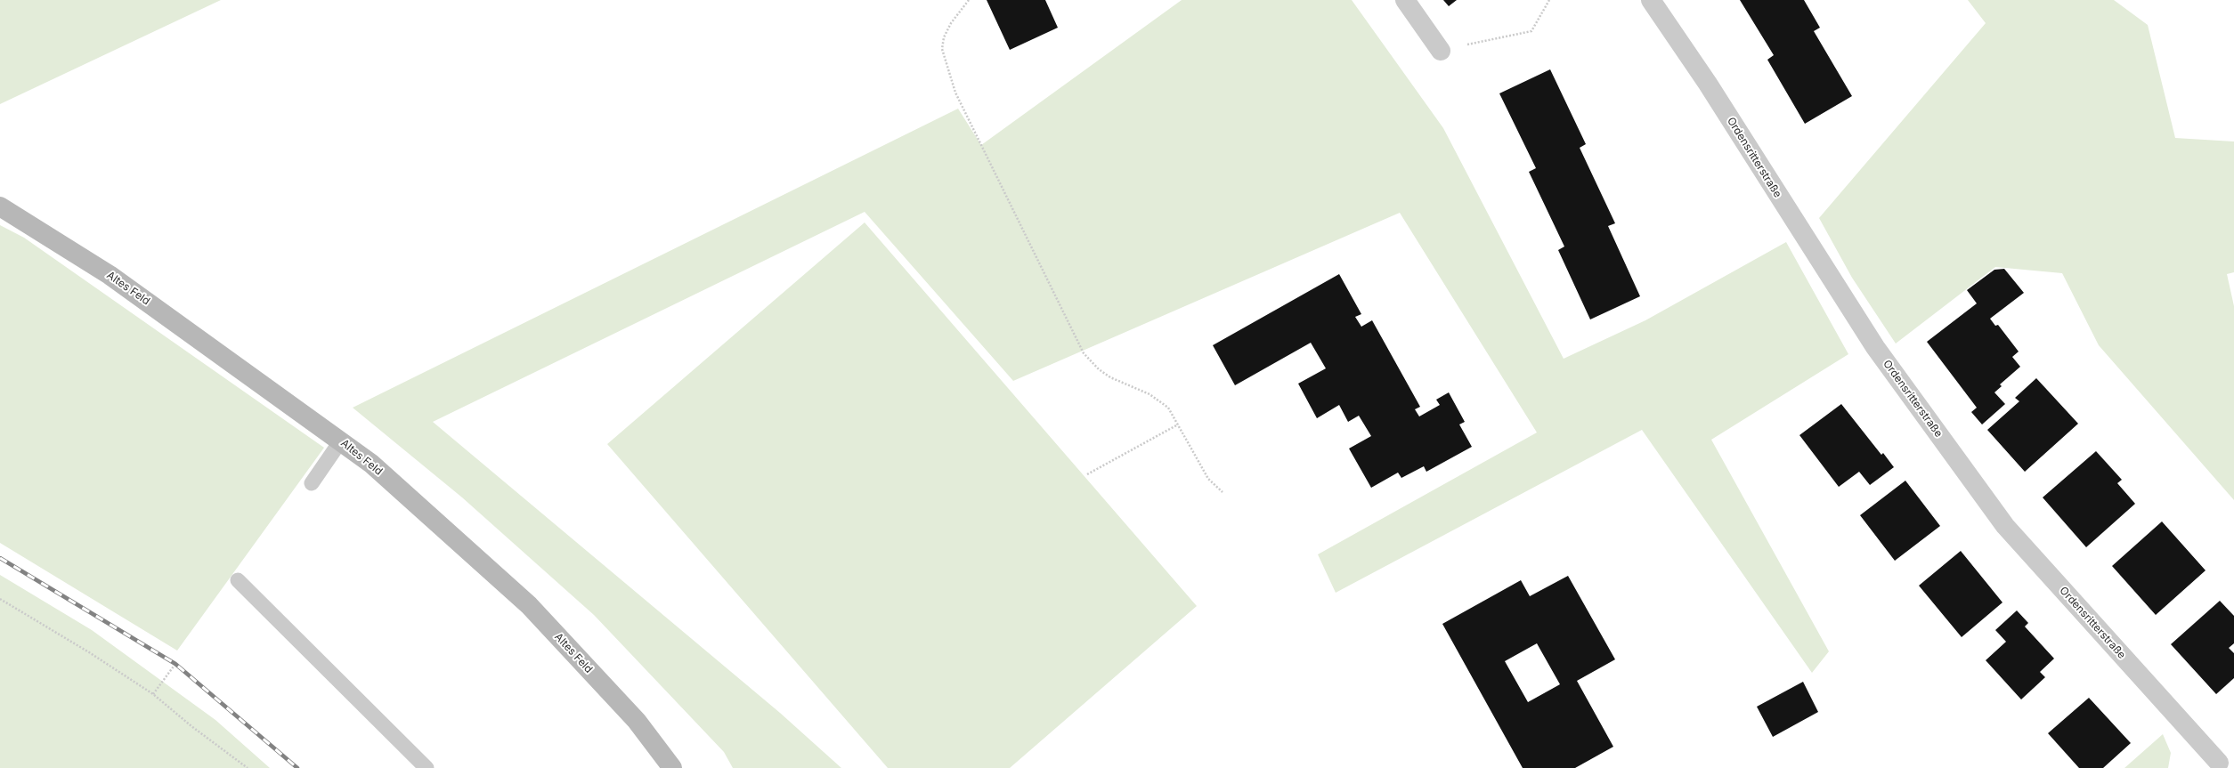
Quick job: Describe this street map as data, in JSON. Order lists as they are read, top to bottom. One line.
{"streets":{"main road":["Altes Feld"],"street":["Ordensritterstraße"]}}
